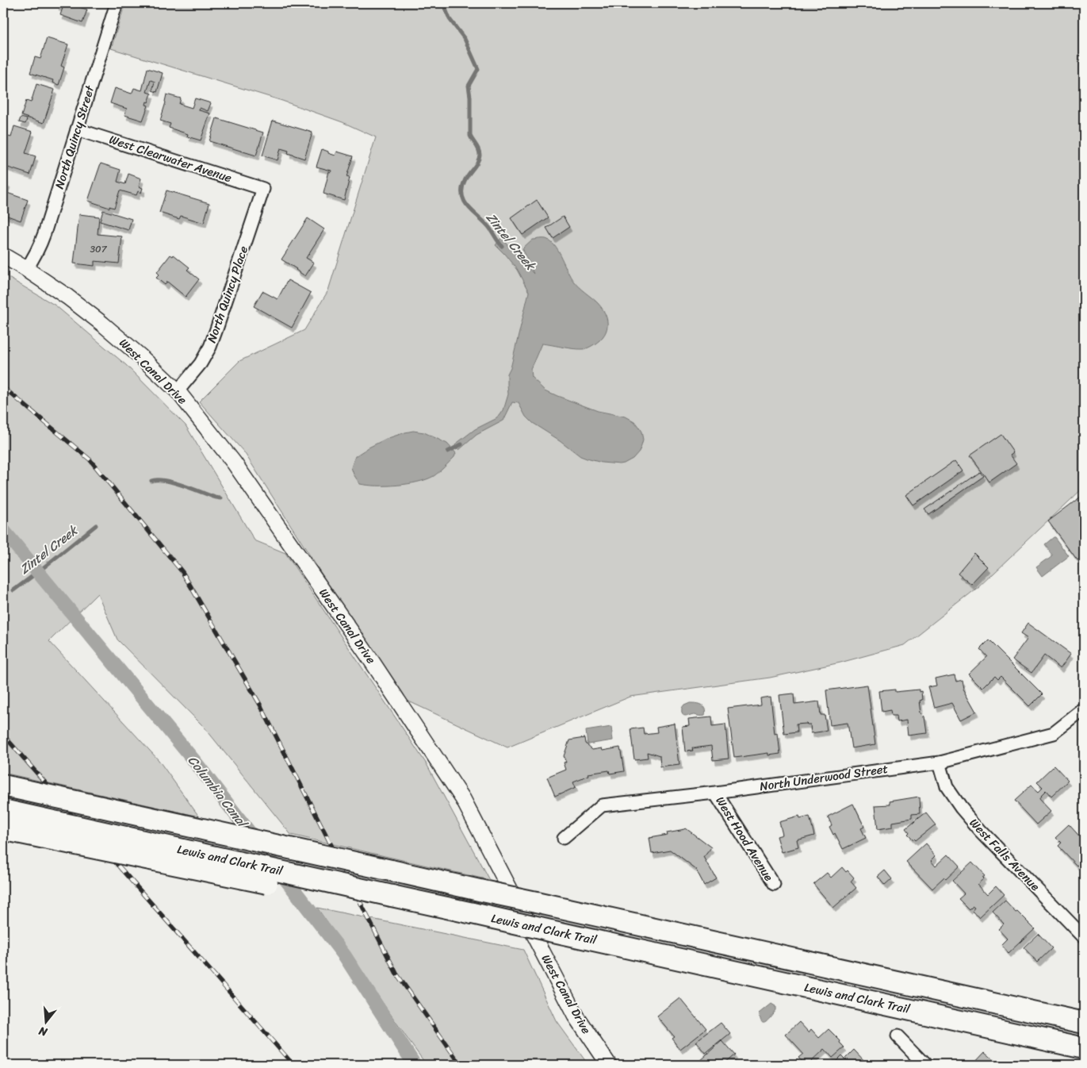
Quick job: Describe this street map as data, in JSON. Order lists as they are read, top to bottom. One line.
{"streets":{"highway":["Lewis and Clark Trail"],"street":["North Quincy Street","West Clearwater Avenue","North Quincy Place","West Canal Drive","North Underwood Street","West Hood Avenue","West Falls Avenue"]},"crossings":[["North Quincy Street","West Clearwater Avenue"],["North Quincy Street","West Canal Drive"],["West Clearwater Avenue","North Quincy Place"],["North Quincy Place","West Canal Drive"],["North Underwood Street","West Hood Avenue"],["North Underwood Street","West Falls Avenue"]],"water":["Zintel Creek","Columbia Canal"],"house_numbers":["307"],"north":"bottom"}
